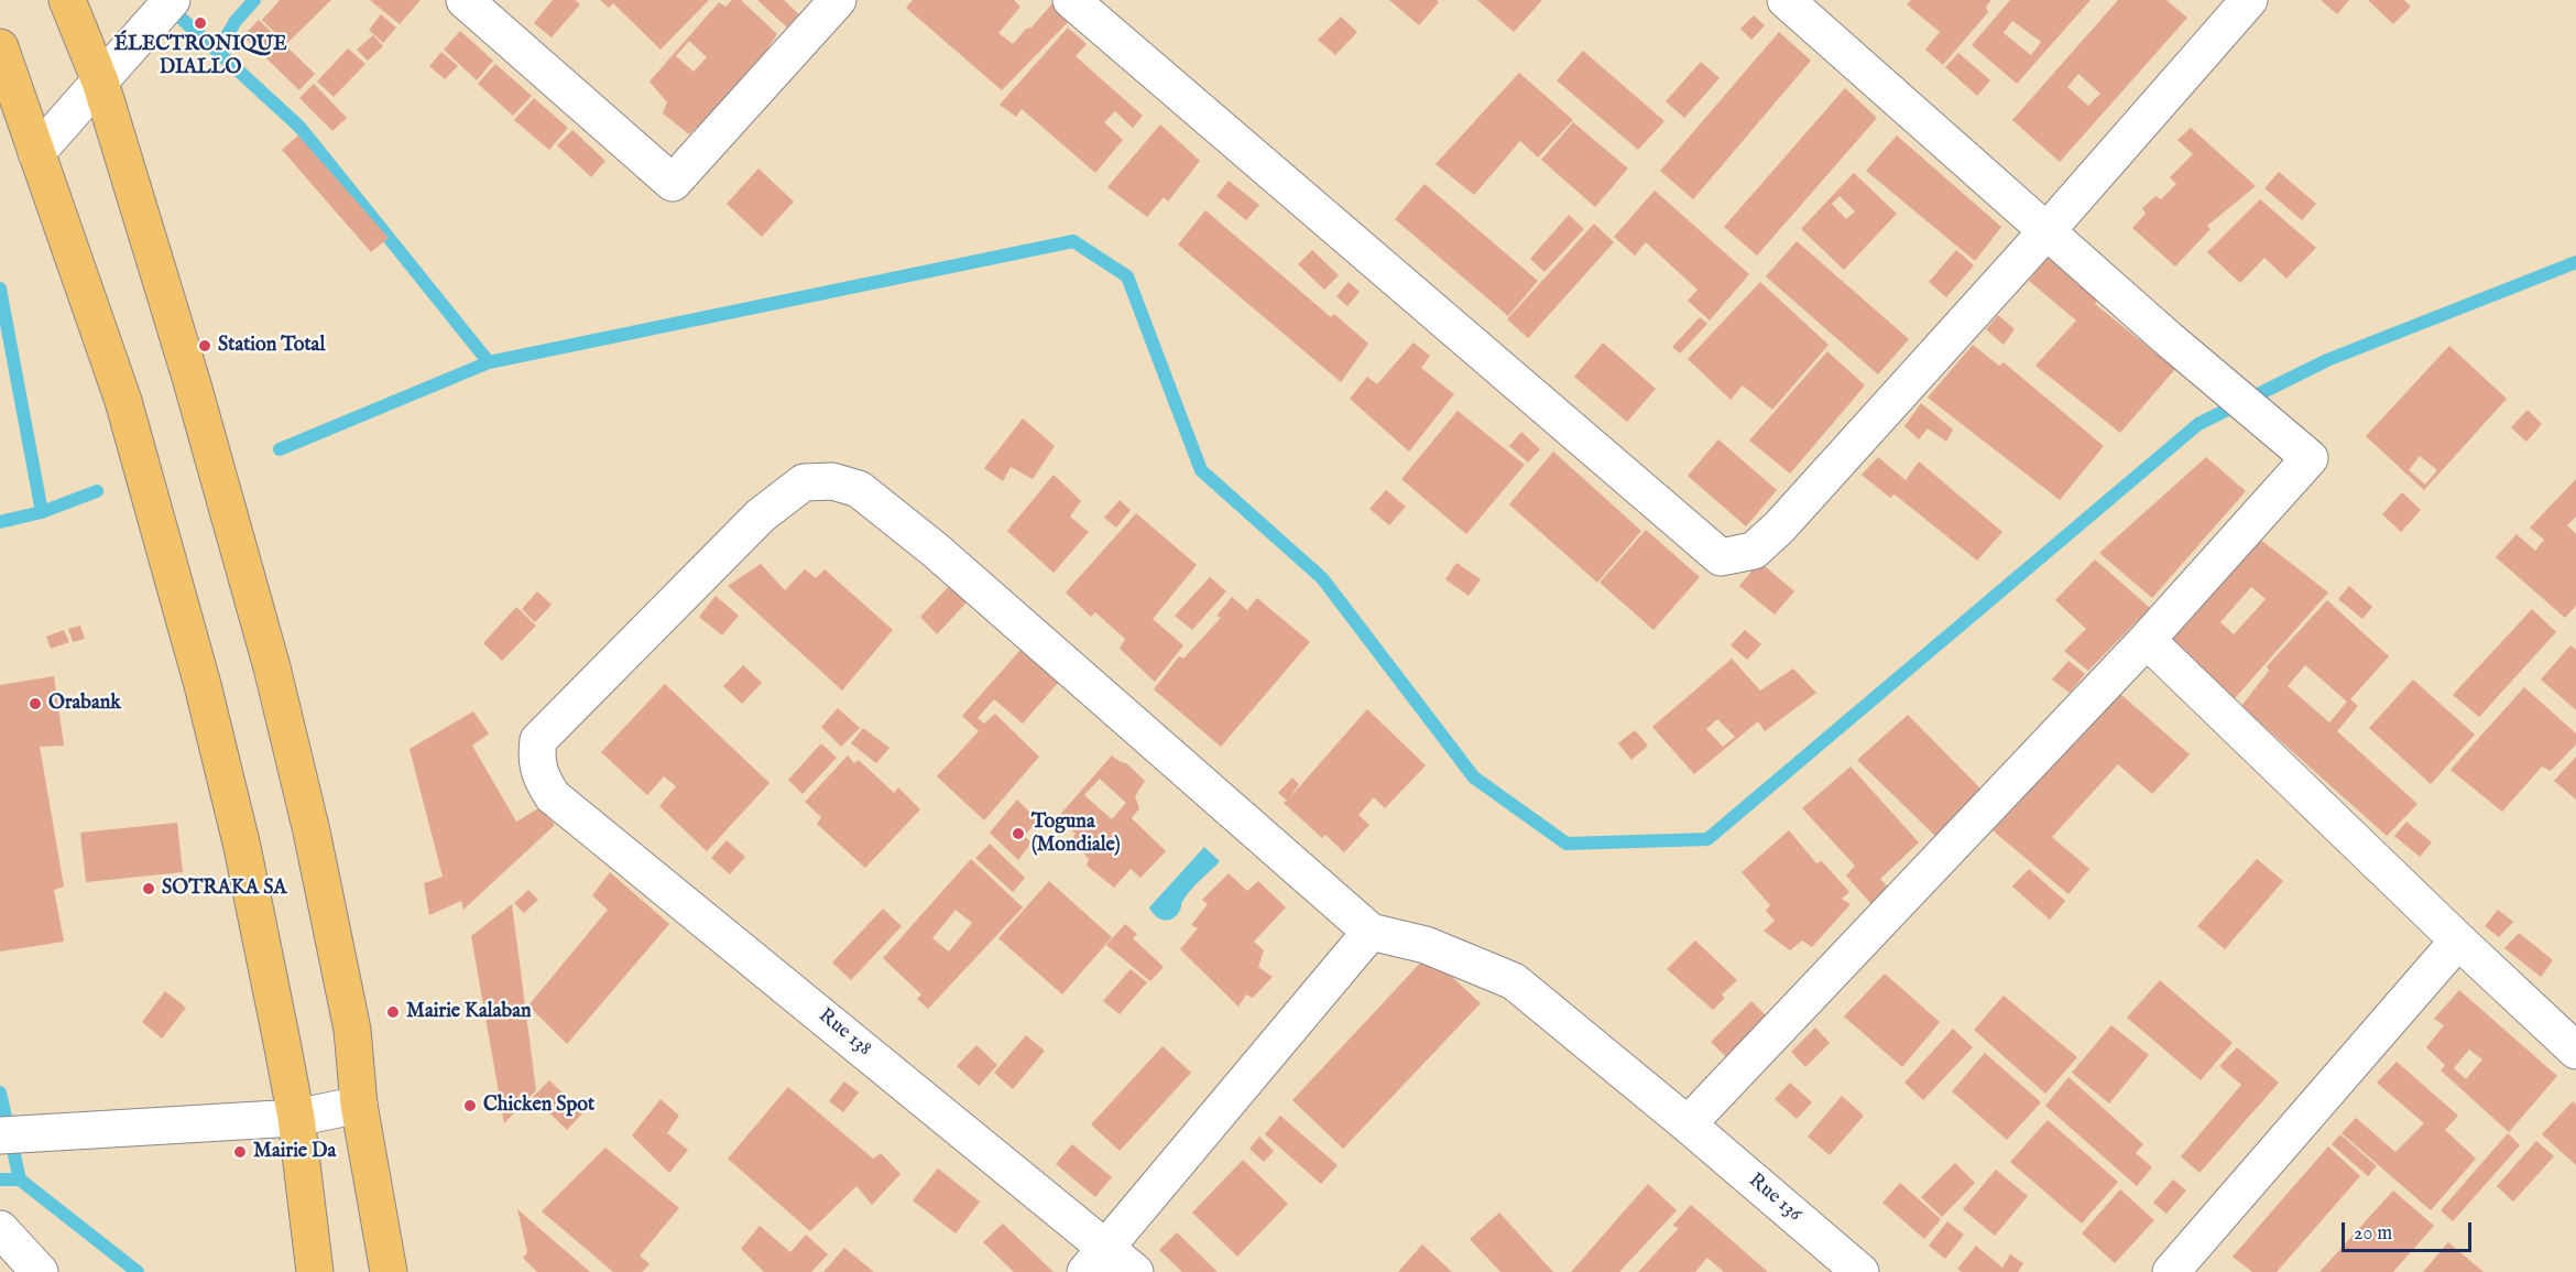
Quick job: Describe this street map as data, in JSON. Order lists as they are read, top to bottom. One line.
{"streets":{"street":["Rue 138","Rue 136"]},"crossings":[["Rue 138","Rue 136"]],"places":["ÉLECTRONIQUE DIALLO","Station Total","Orabank","Toguna (Mondiale)","SOTRAKA SA","Mairie Kalaban","Chicken Spot","Mairie Da"],"scale_bar":"20 m"}
